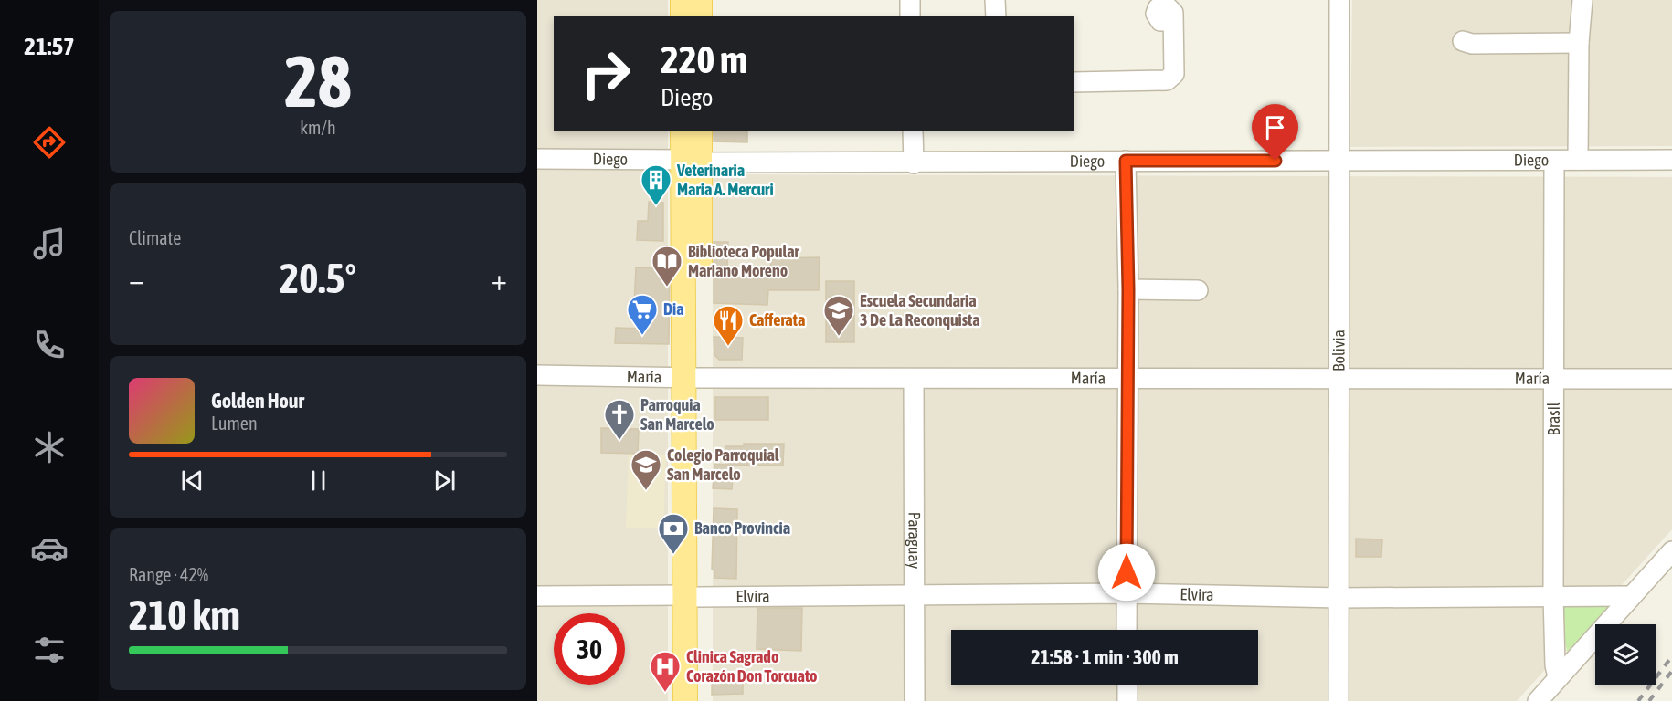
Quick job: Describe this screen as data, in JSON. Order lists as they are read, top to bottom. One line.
{"streets":{"street":["Diego","Bolivia","María","Brasil","Paraguay","Elvira"]},"crossings":[["Diego","Bolivia"],["Diego","Brasil"],["Bolivia","María"],["Bolivia","Elvira"],["María","Brasil"],["María","Paraguay"],["Brasil","Elvira"],["Paraguay","Elvira"]],"places":{"building":["Veterinaria Maria A. Mercuri"],"library":["Biblioteca Popular Mariano Moreno"],"supermarket":["Dia"],"school or university":["Escuela Secundaria 3 De La Reconquista","Colegio Parroquial San Marcelo"],"restaurant":["Cafferata"],"church":["Parroquia San Marcelo"],"bank":["Banco Provincia"],"hospital":["Clinica Sagrado Corazón Don Torcuato"]},"page":{"tabs":"21:57","tile":[["28","km/h"],"Climate",["Range · 42%","210 km"]],"turn":["220 m","Diego"],"heat":["−","20.5°","+"],"song":["Golden Hour","Lumen"],"limit":"30","trip":"21:58 · 1 min · 300 m"}}
